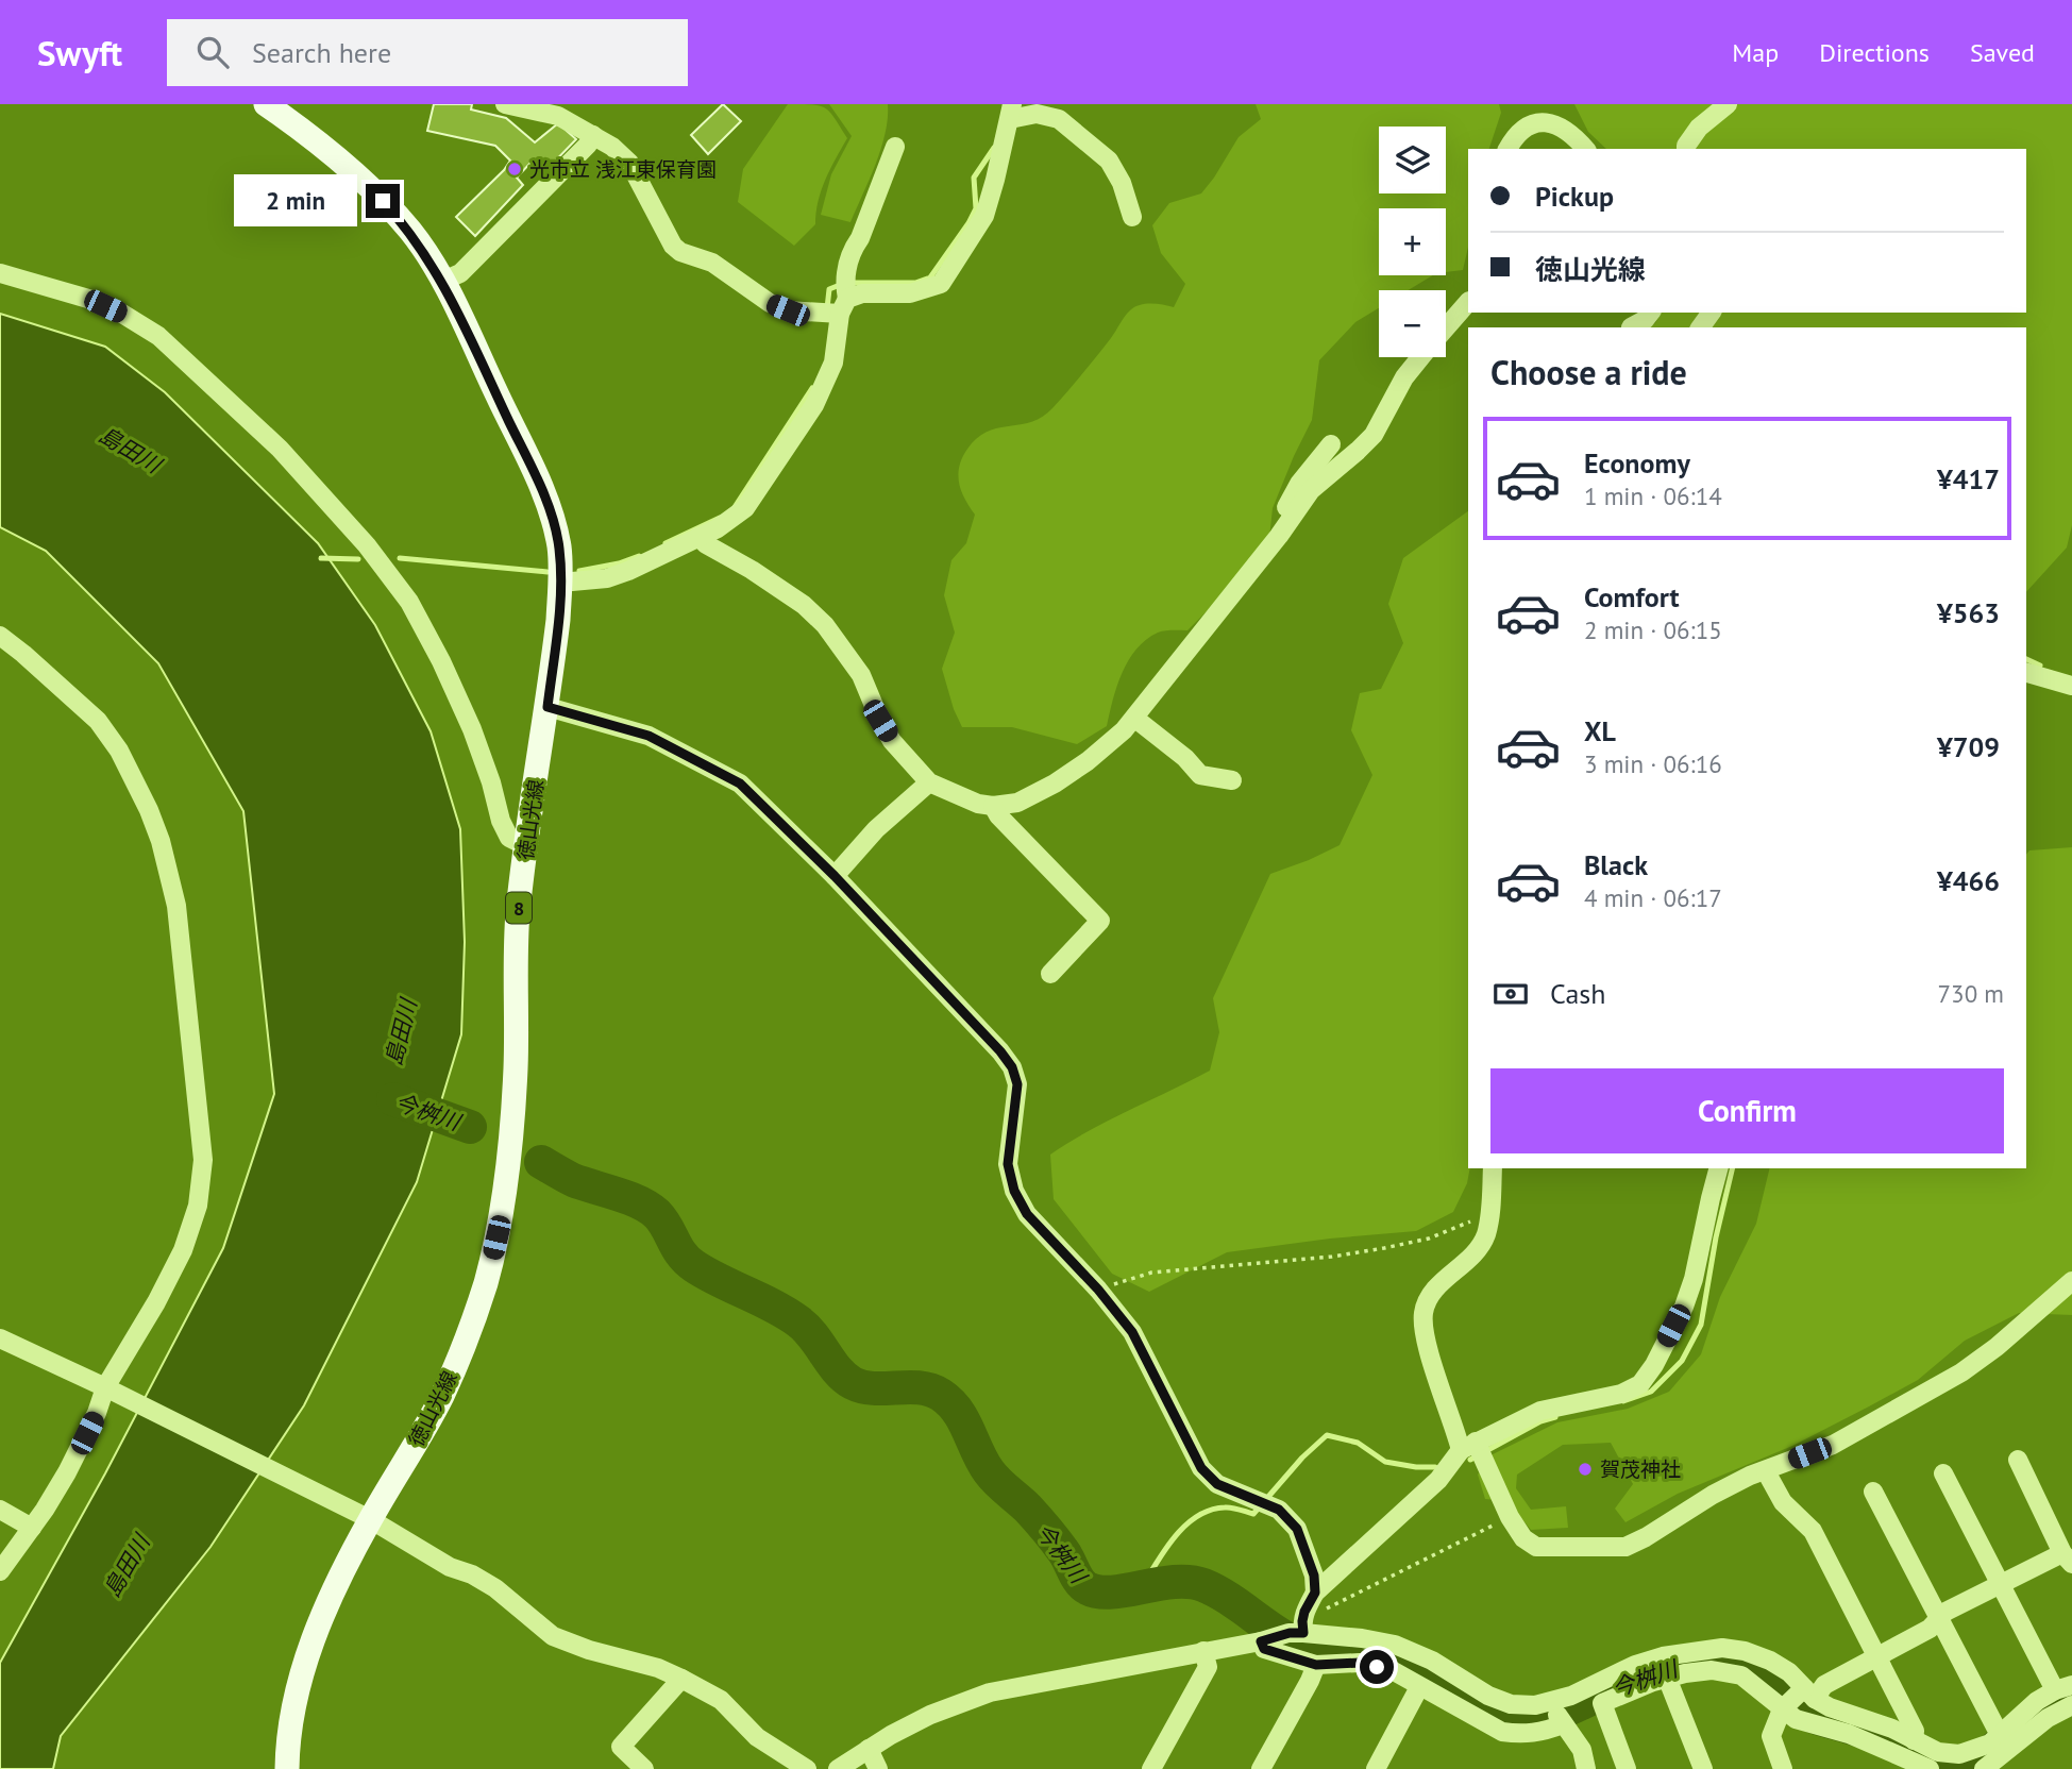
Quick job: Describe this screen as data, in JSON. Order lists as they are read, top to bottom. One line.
{"streets":{"main road":["徳山光線","8"]},"water":["島田川","今桝川"],"places":["光市立 浅江東保育園","賀茂神社"],"page":{"header":"Swyft","search":"Search here","nav":["Map","Directions","Saved"],"map_buttons":["+","−"],"banner":["Pickup","徳山光線"],"bubble":"2 min","heading":"Choose a ride","list":[{"name":"Economy","note":"1 min · 06:14","value":"¥417"},{"name":"Comfort","note":"2 min · 06:15","value":"¥563"},{"name":"XL","note":"3 min · 06:16","value":"¥709"},{"name":"Black","note":"4 min · 06:17","value":"¥466"}],"pay":["Cash","730 m"],"buttons":"Confirm"}}
